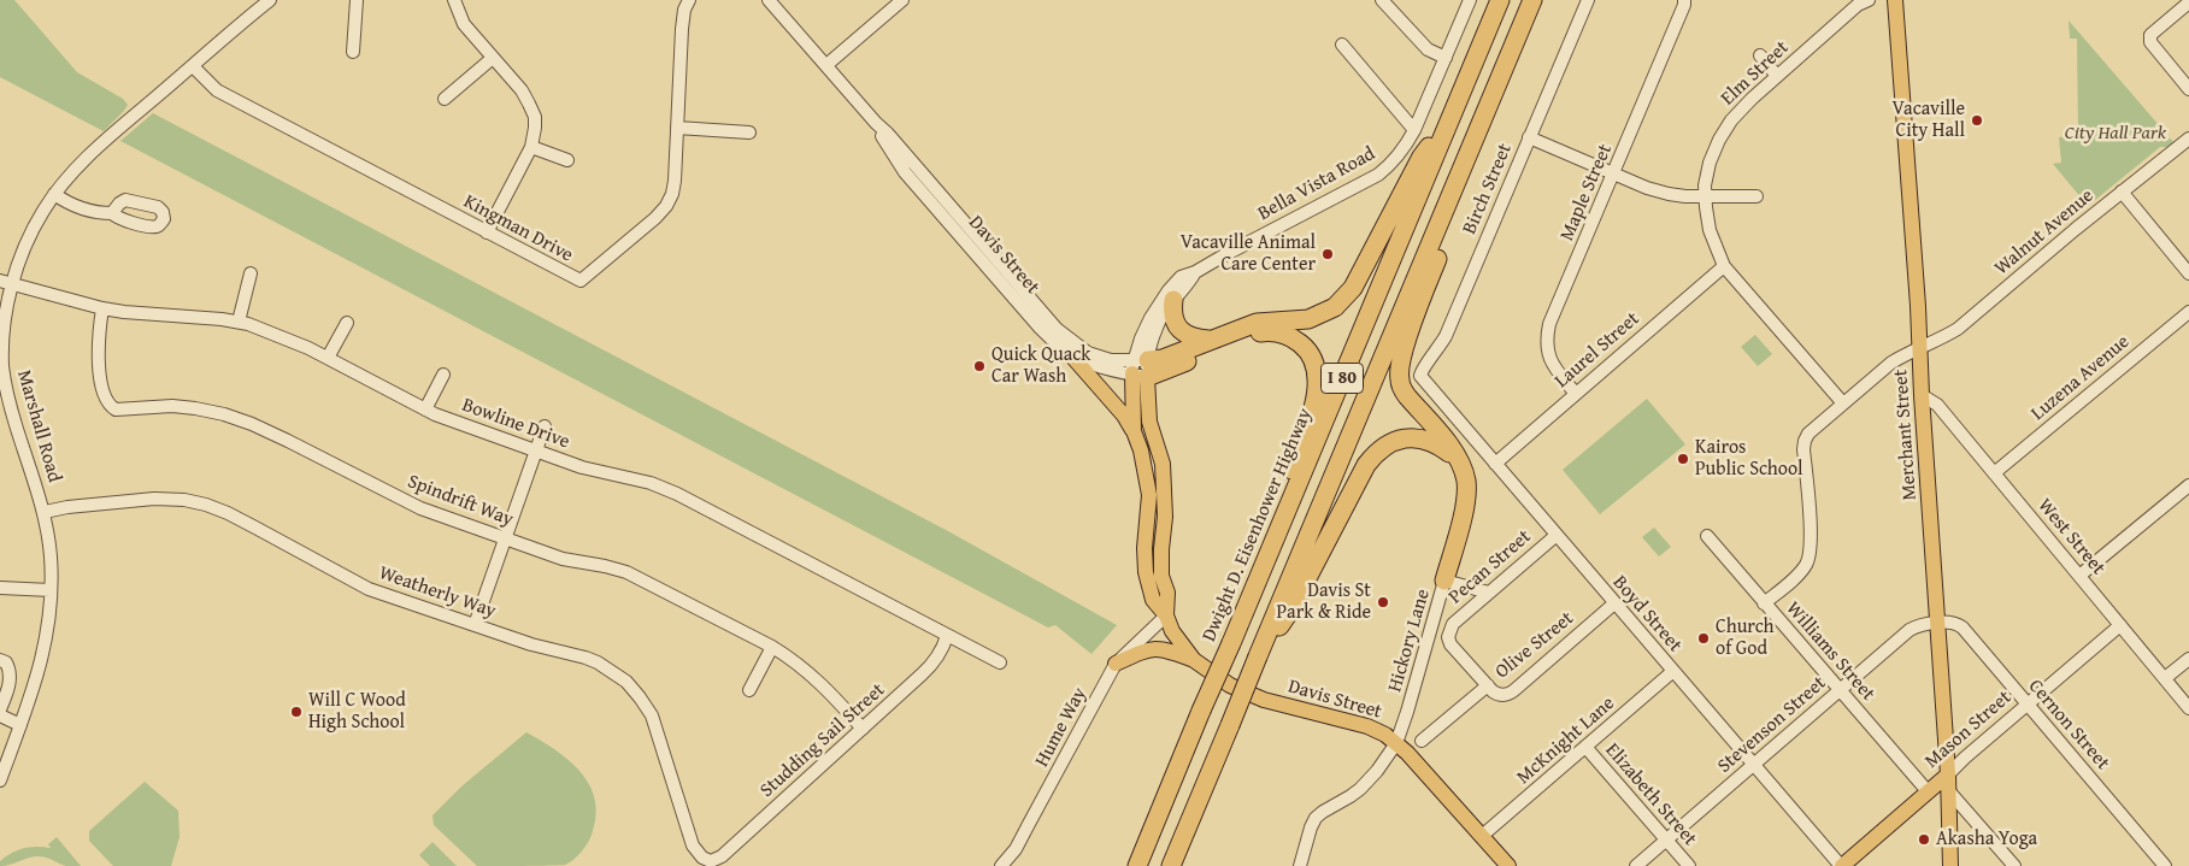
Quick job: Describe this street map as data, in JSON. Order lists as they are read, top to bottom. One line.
{"streets":{"highway":["I 80","Dwight D. Eisenhower Highway"],"main road":["Davis Street","Merchant Street","Mason Street"],"street":["Elm Street","Bella Vista Road","Birch Street","Maple Street","Kingman Drive","Walnut Avenue","Laurel Street","Luzena Avenue","Bowline Drive","Marshall Road","Spindrift Way","West Street","Pecan Street","Weatherly Way","Boyd Street","Hickory Lane","Olive Street","Williams Street","Stevenson Street","Cernon Street","Hume Way","Studding Sail Street","McKnight Lane","Elizabeth Street"]},"crossings":[["Elm Street","Laurel Street"],["Bella Vista Road","Davis Street"],["Birch Street","Boyd Street"],["Maple Street","Laurel Street"],["Kingman Drive","Marshall Road"],["Walnut Avenue","Merchant Street"],["Davis Street","Hickory Lane"],["Davis Street","Hume Way"],["Davis Street","McKnight Lane"],["Laurel Street","Boyd Street"],["Luzena Avenue","West Street"],["Bowline Drive","Marshall Road"],["Bowline Drive","Spindrift Way"],["Bowline Drive","Studding Sail Street"],["Marshall Road","Weatherly Way"],["Merchant Street","West Street"],["Merchant Street","Stevenson Street"],["Merchant Street","Cernon Street"],["Merchant Street","Mason Street"],["Spindrift Way","Studding Sail Street"],["West Street","Mason Street"],["Pecan Street","Boyd Street"],["Pecan Street","Olive Street"],["Weatherly Way","Studding Sail Street"],["Boyd Street","Olive Street"],["Boyd Street","Stevenson Street"],["Boyd Street","Mason Street"],["Boyd Street","McKnight Lane"],["Williams Street","Stevenson Street"],["Williams Street","Mason Street"],["Stevenson Street","Cernon Street"],["Stevenson Street","Elizabeth Street"],["Cernon Street","Mason Street"],["McKnight Lane","Elizabeth Street"]],"parks":["City Hall Park"],"places":["Vacaville City Hall","Vacaville Animal Care Center","Quick Quack Car Wash","Kairos Public School","Davis St Park & Ride","Church of God","Will C Wood High School","Akasha Yoga"]}
